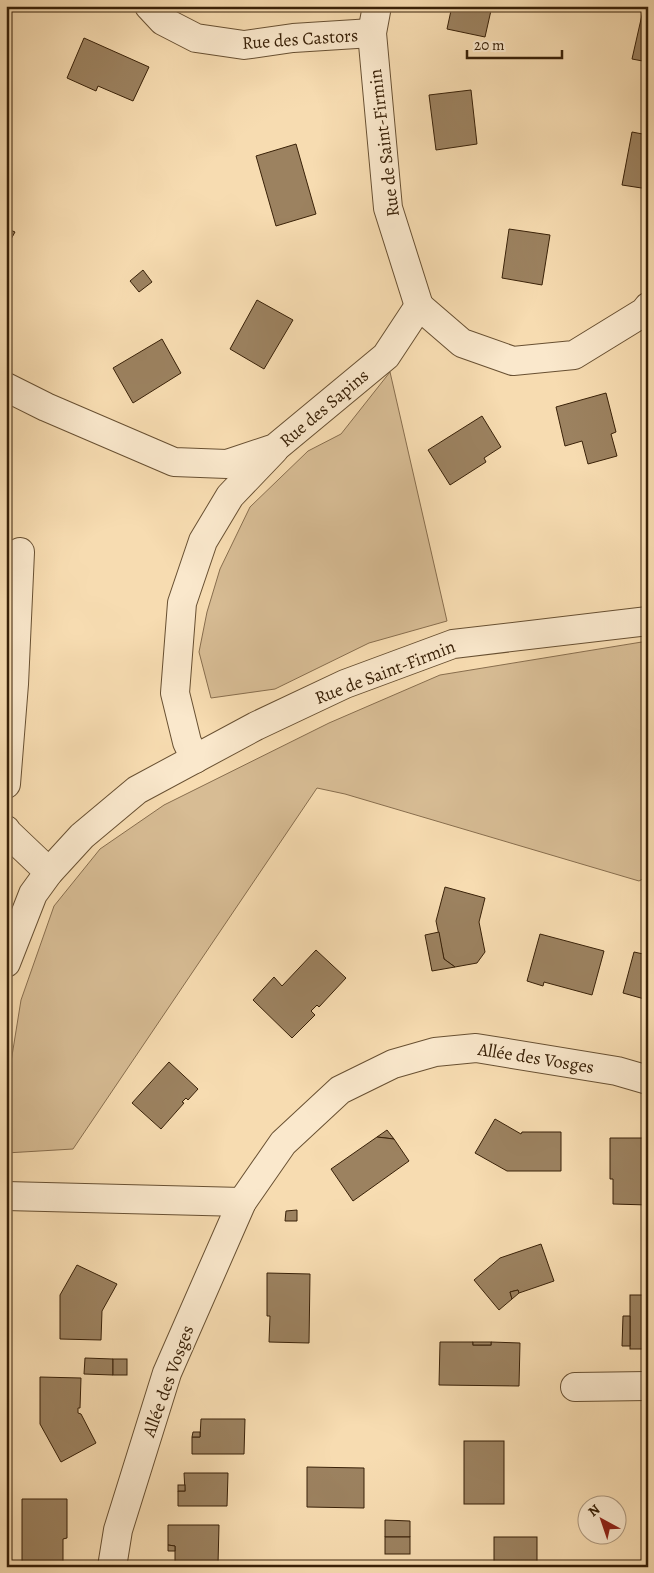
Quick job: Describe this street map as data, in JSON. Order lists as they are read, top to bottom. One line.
{"streets":{"street":["Rue des Castors","Rue de Saint-Firmin","Rue des Sapins","Allée des Vosges"]},"crossings":[["Rue des Castors","Rue de Saint-Firmin"],["Rue de Saint-Firmin","Rue des Sapins"]],"scale_bar":"20 m","north":"top left"}
